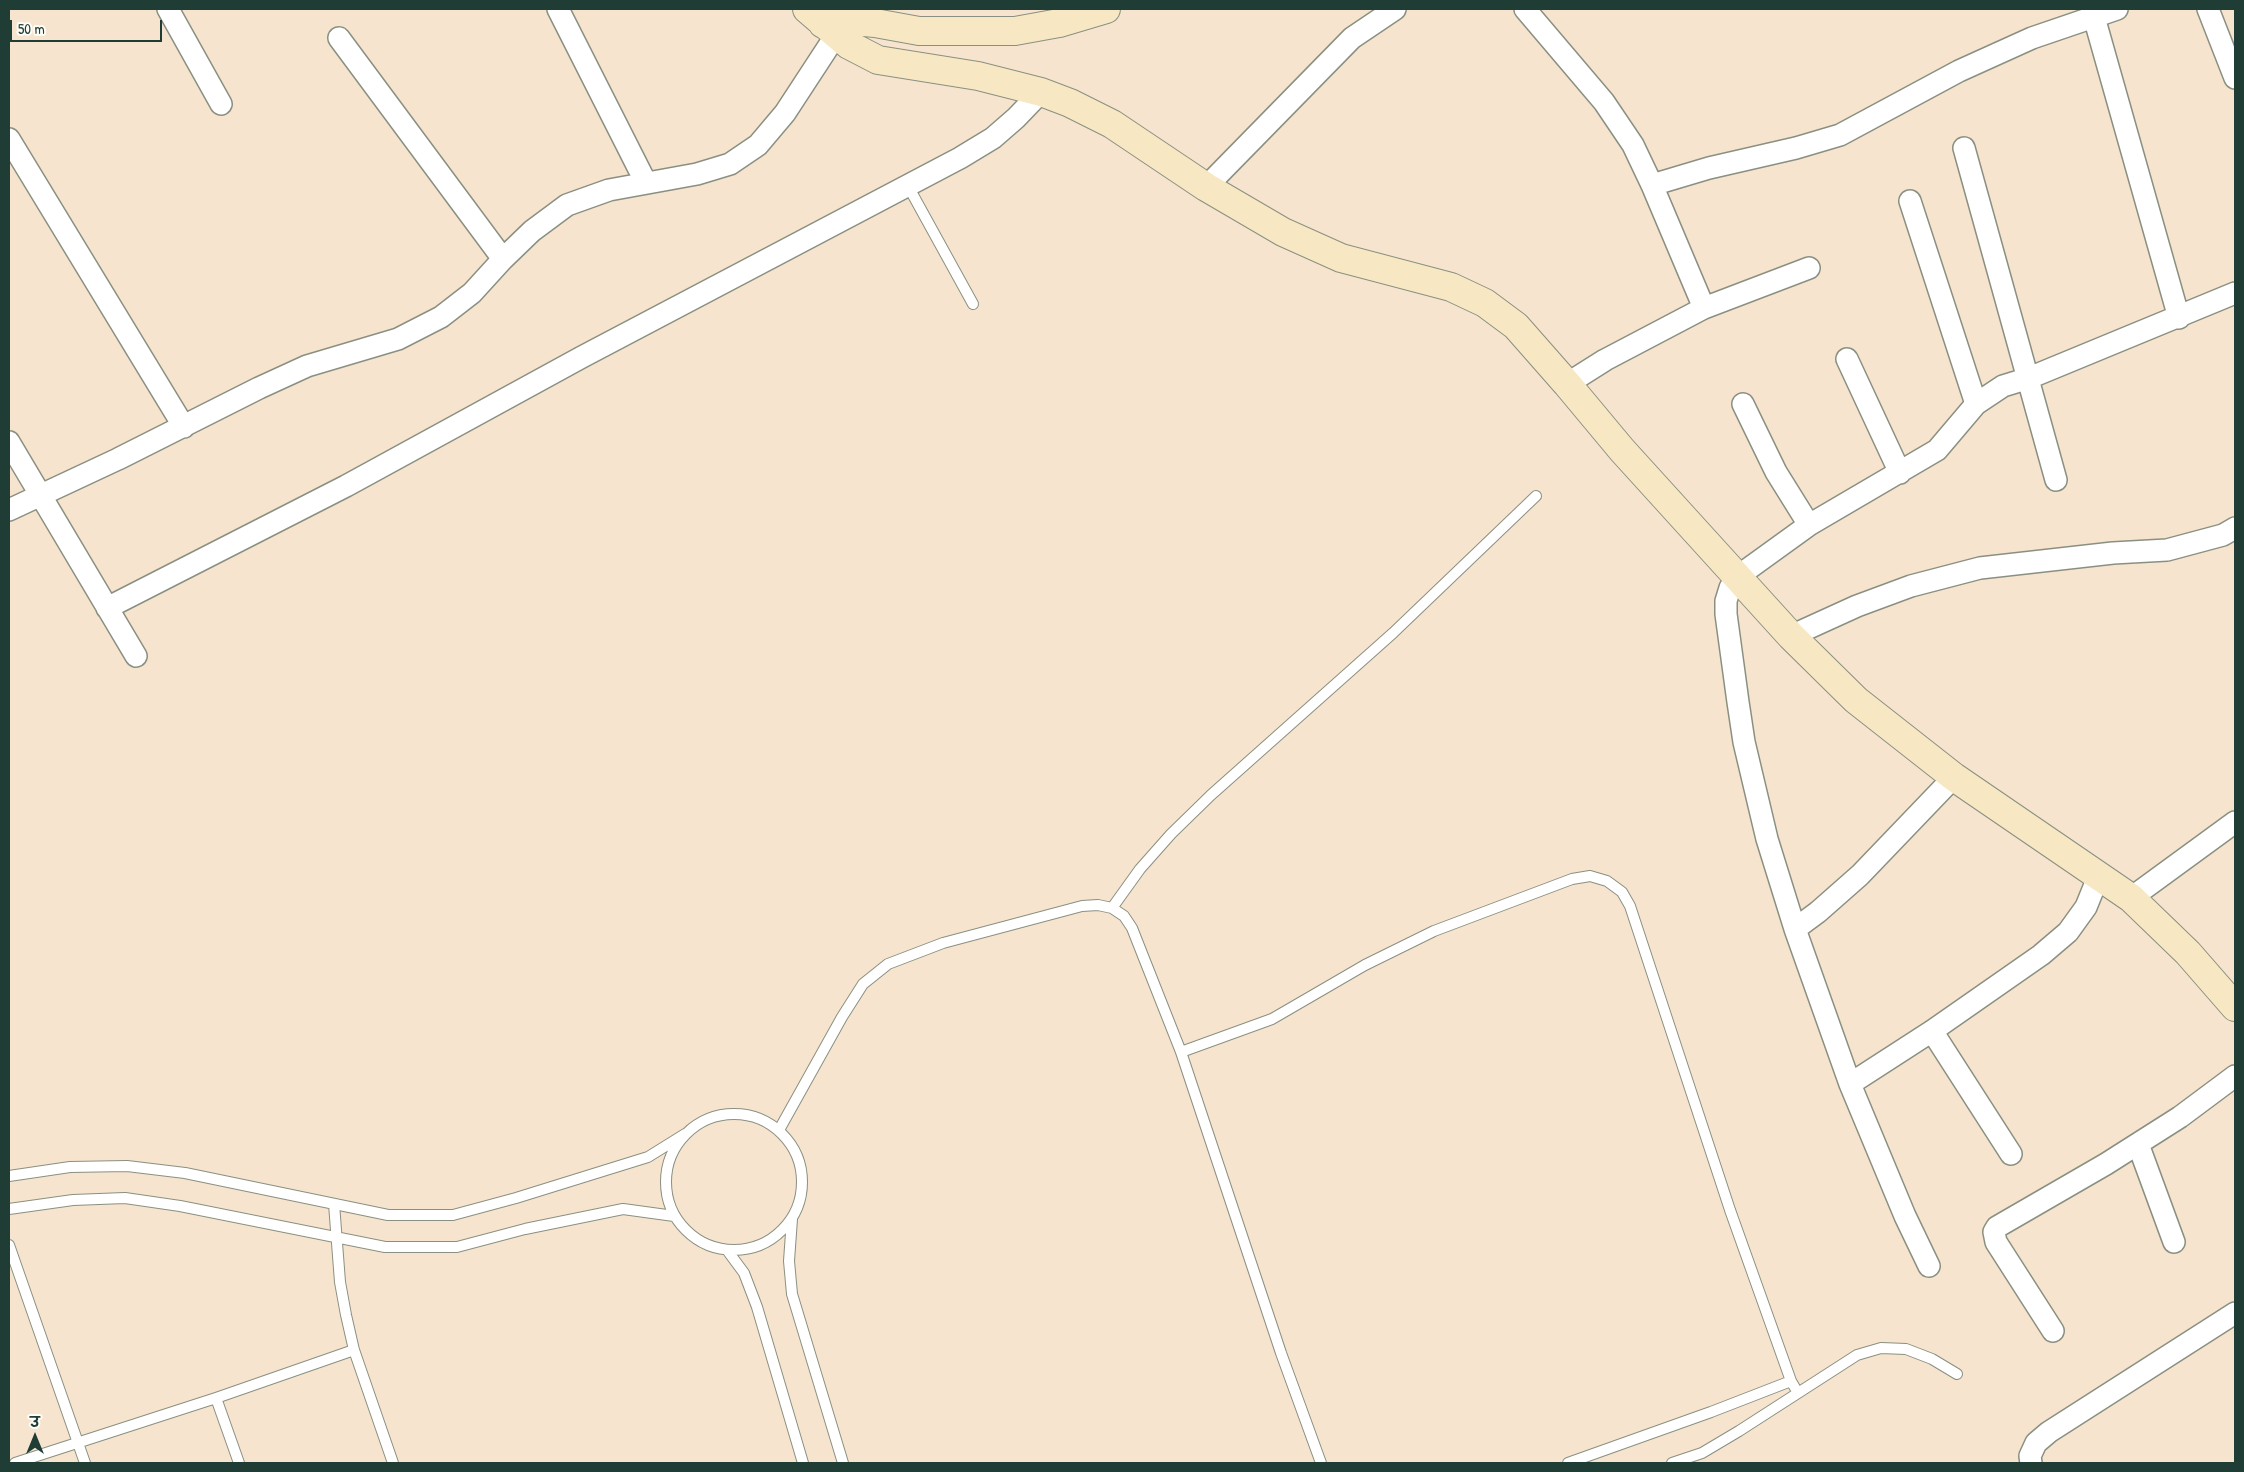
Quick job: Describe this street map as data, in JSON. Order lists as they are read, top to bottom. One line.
{"scale_bar":"50 m","north":"top"}
